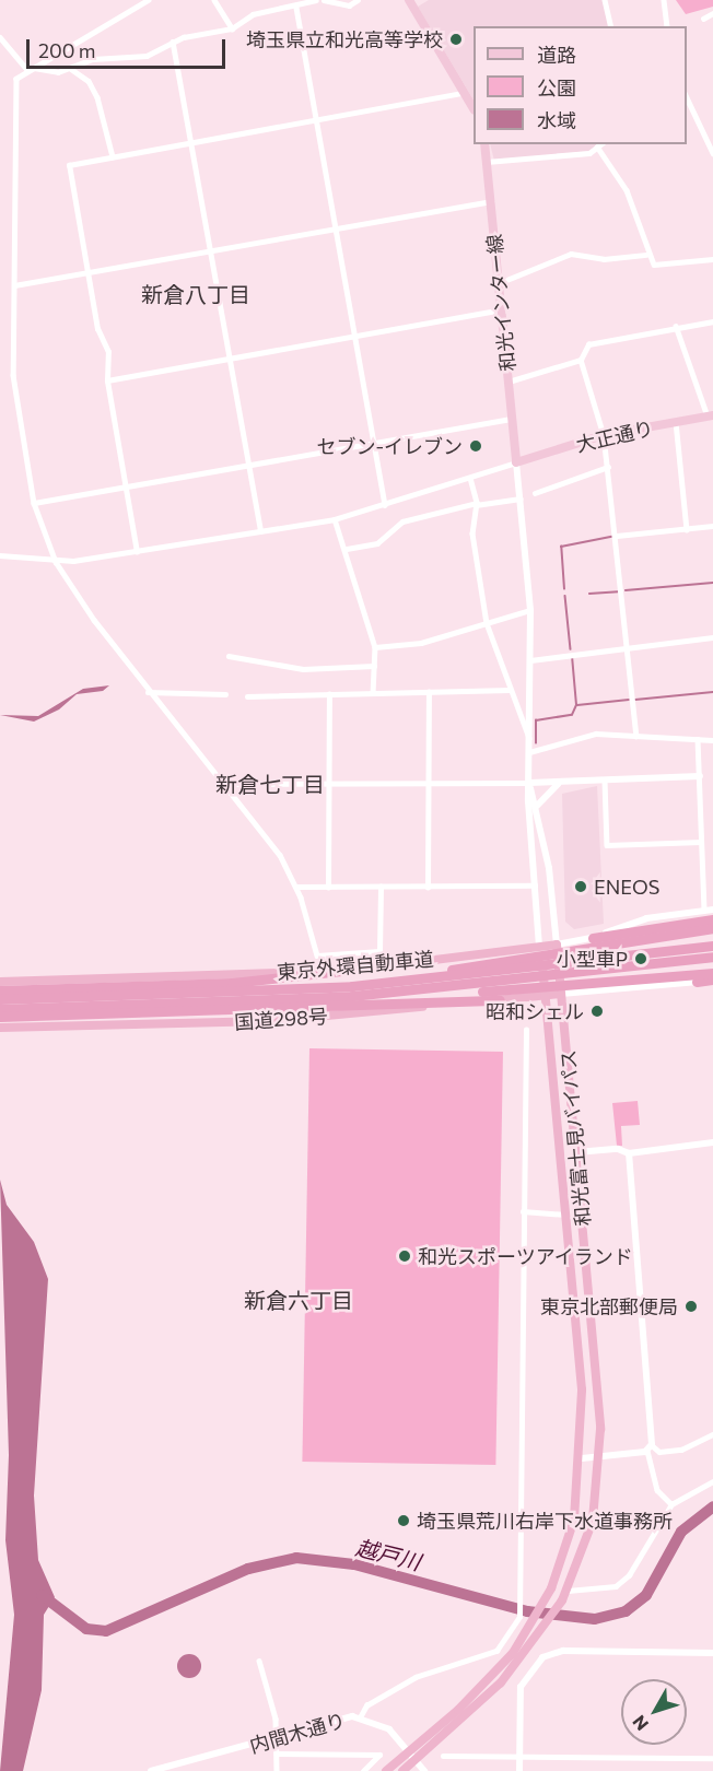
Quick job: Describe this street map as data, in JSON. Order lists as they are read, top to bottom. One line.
{"streets":{"highway":["東京外環自動車道","国道298号","和光富士見バイパス"],"main road":["和光インター線","大正通り"],"street":["内間木通り"]},"crossings":[["和光インター線","大正通り"],["国道298号","和光富士見バイパス"],["和光富士見バイパス","内間木通り"]],"districts":["新倉八丁目","新倉七丁目","新倉六丁目"],"water":["越戸川"],"places":["埼玉県立和光高等学校","セブン-イレブン","ENEOS","小型車P","昭和シェル","和光スポーツアイランド","東京北部郵便局","埼玉県荒川右岸下水道事務所"],"legend":["道路","公園","水域"],"scale_bar":"200 m","north":"bottom left"}
